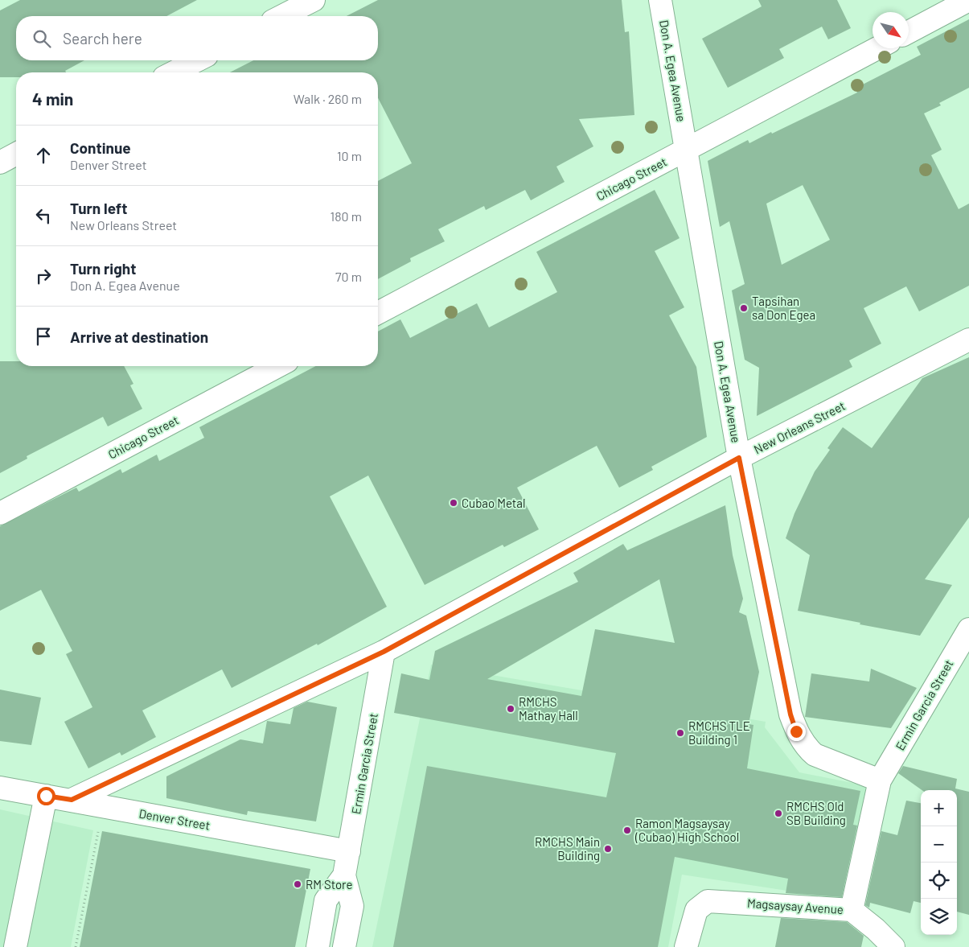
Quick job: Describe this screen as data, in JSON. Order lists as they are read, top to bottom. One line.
{"streets":{"street":["Don A. Egea Avenue","Chicago Street","New Orleans Street","Ermin Garcia Street","Denver Street","Magsaysay Avenue"]},"crossings":[["Don A. Egea Avenue","Chicago Street"],["Don A. Egea Avenue","New Orleans Street"],["Don A. Egea Avenue","Ermin Garcia Street"],["Don A. Egea Avenue","Magsaysay Avenue"],["New Orleans Street","Ermin Garcia Street"],["New Orleans Street","Denver Street"],["Ermin Garcia Street","Denver Street"],["Ermin Garcia Street","Magsaysay Avenue"]],"places":["Tapsihan sa Don Egea","Cubao Metal","RMCHS Mathay Hall","RMCHS TLE Building 1","RMCHS Old SB Building","Ramon Magsaysay (Cubao) High School","RMCHS Main Building","RM Store"],"north":"bottom right","page":{"search":"Search here","heading":["4 min","Walk · 260 m"],"list":[["Continue","Denver Street","10 m"],["Turn left","New Orleans Street","180 m"],["Turn right","Don A. Egea Avenue","70 m"],"Arrive at destination"],"map_buttons":["+","−"]}}
